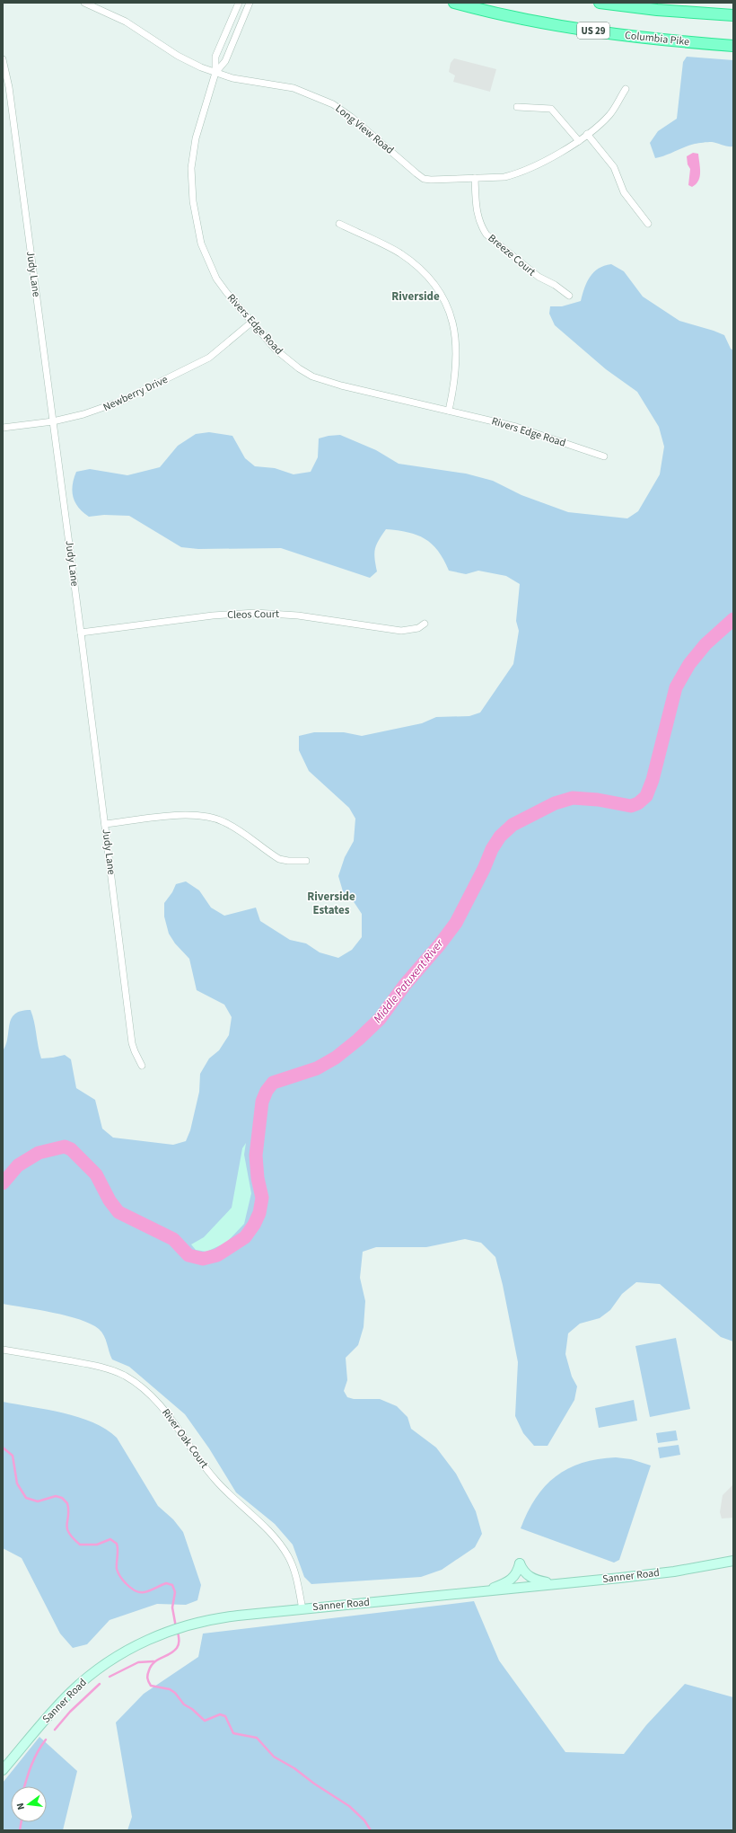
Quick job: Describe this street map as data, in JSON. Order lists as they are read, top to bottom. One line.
{"streets":{"highway":["US 29","Columbia Pike"],"main road":["Sanner Road"],"street":["Long View Road","Breeze Court","Judy Lane","Rivers Edge Road","Newberry Drive","Cleos Court","River Oak Court"]},"crossings":[["Long View Road","Breeze Court"],["Long View Road","Rivers Edge Road"],["Judy Lane","Newberry Drive"],["Judy Lane","Cleos Court"],["Rivers Edge Road","Newberry Drive"],["River Oak Court","Sanner Road"]],"districts":["Riverside","Riverside Estates"],"water":["Middle Patuxent River"],"north":"left"}
